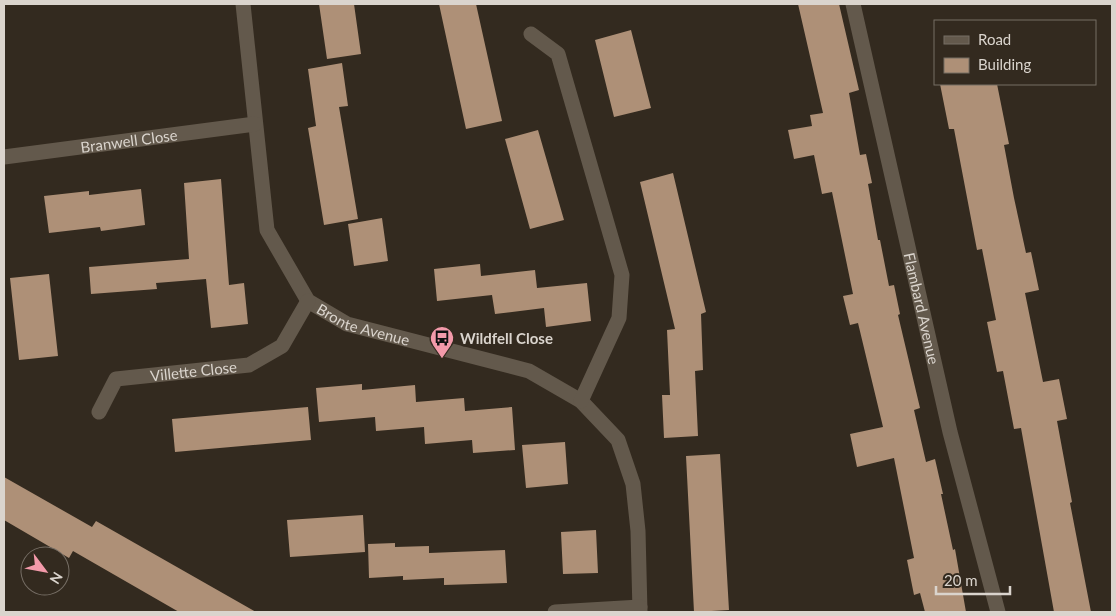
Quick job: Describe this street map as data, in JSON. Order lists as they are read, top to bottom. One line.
{"streets":{"street":["Branwell Close","Flambard Avenue","Bronte Avenue","Villette Close"]},"crossings":[["Branwell Close","Bronte Avenue"],["Bronte Avenue","Villette Close"]],"places":{"bus stop":["Wildfell Close"]},"legend":["Road","Building"],"scale_bar":"20 m","north":"bottom right"}
